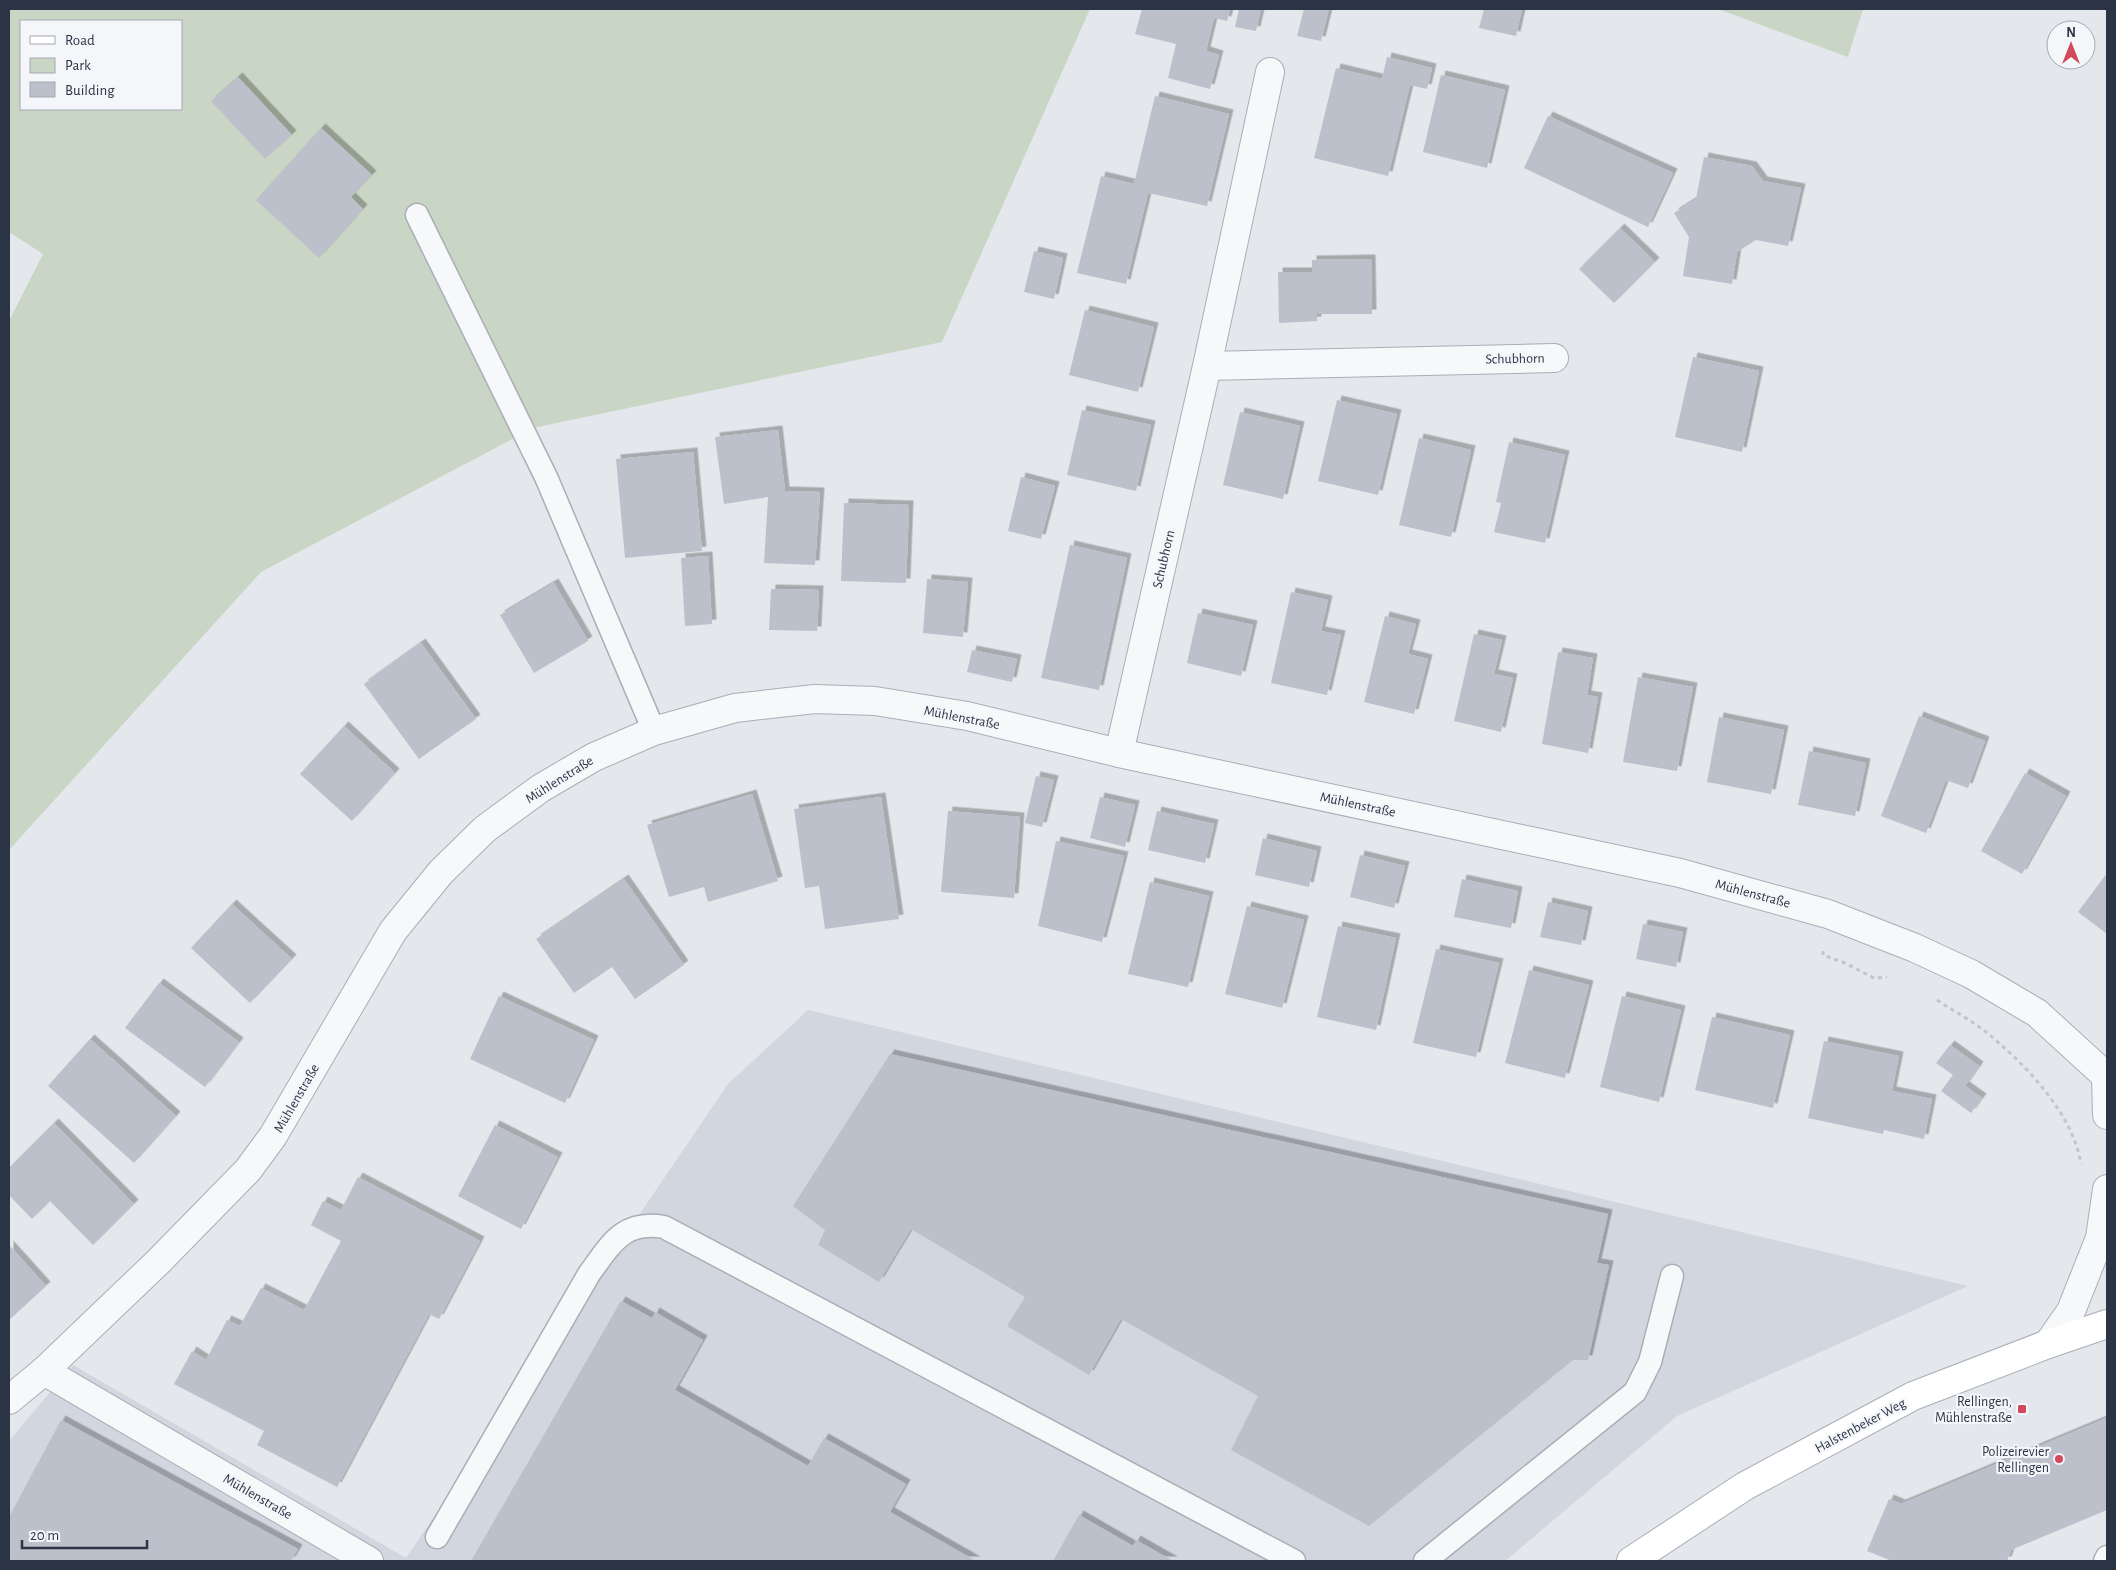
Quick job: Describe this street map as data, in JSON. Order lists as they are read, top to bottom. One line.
{"streets":{"main road":["Halstenbeker Weg"],"street":["Schubhorn","Mühlenstraße"]},"crossings":[["Schubhorn","Mühlenstraße"]],"places":{"transit":["Rellingen, Mühlenstraße"],"other":["Polizeirevier Rellingen"]},"legend":["Road","Park","Building"],"scale_bar":"20 m","north":"top"}
